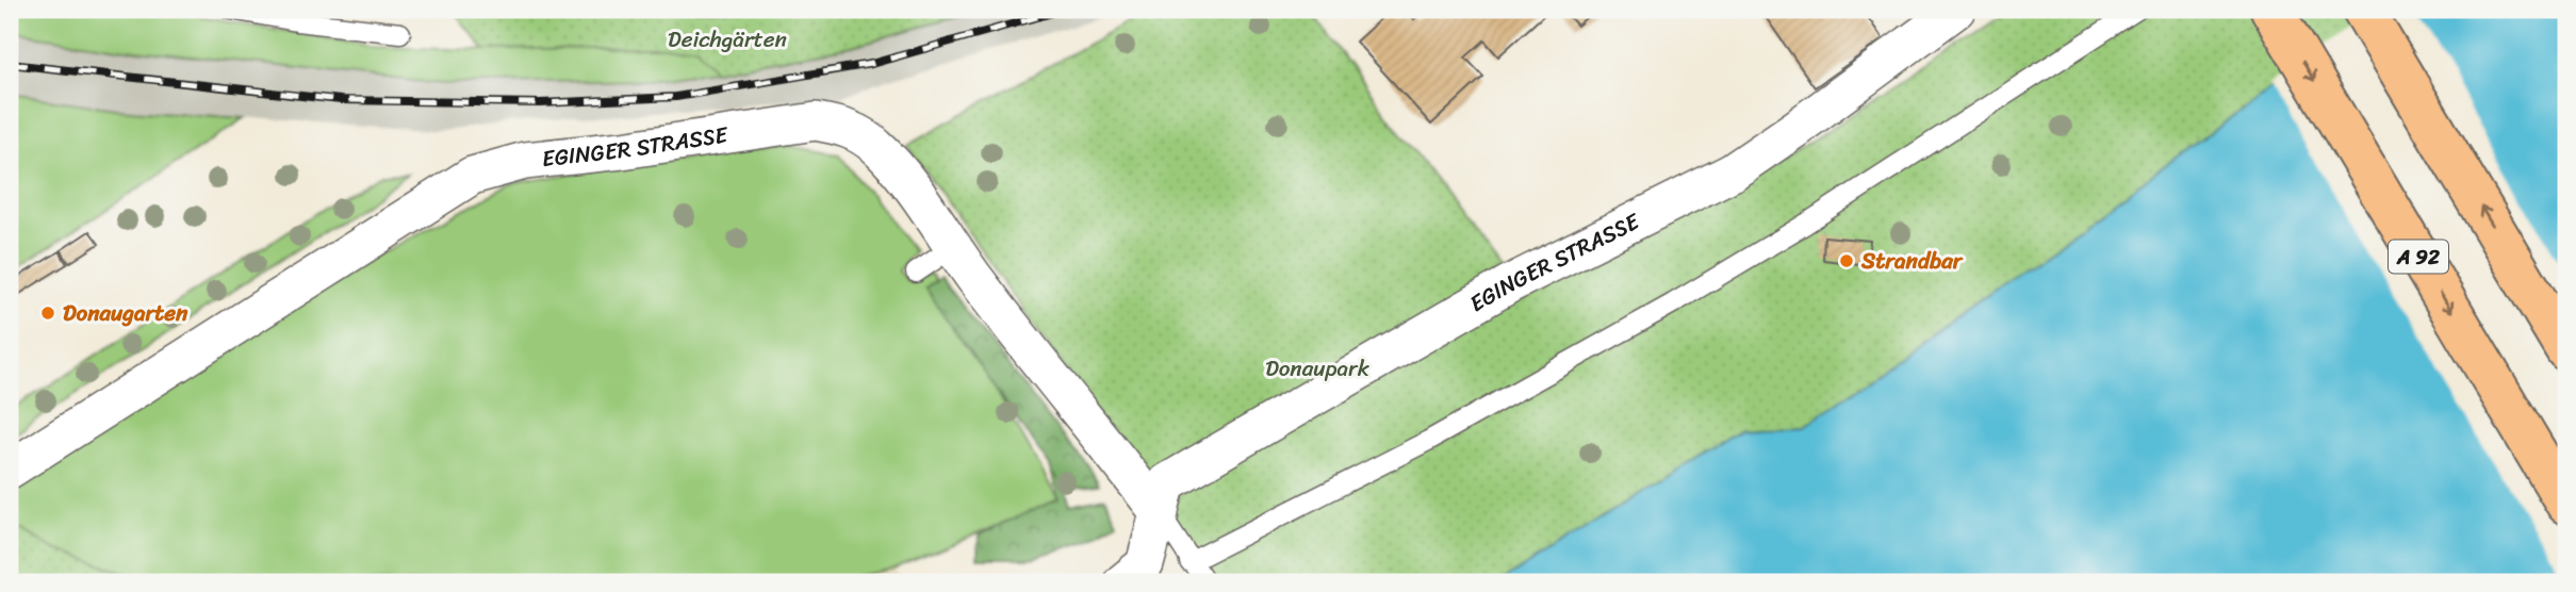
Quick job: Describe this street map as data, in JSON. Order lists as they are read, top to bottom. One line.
{"streets":{"highway":["A 92"],"street":["EGINGER STRASSE"]},"parks":["Deichgärten","Donaupark"],"places":["Strandbar","Donaugarten"]}
